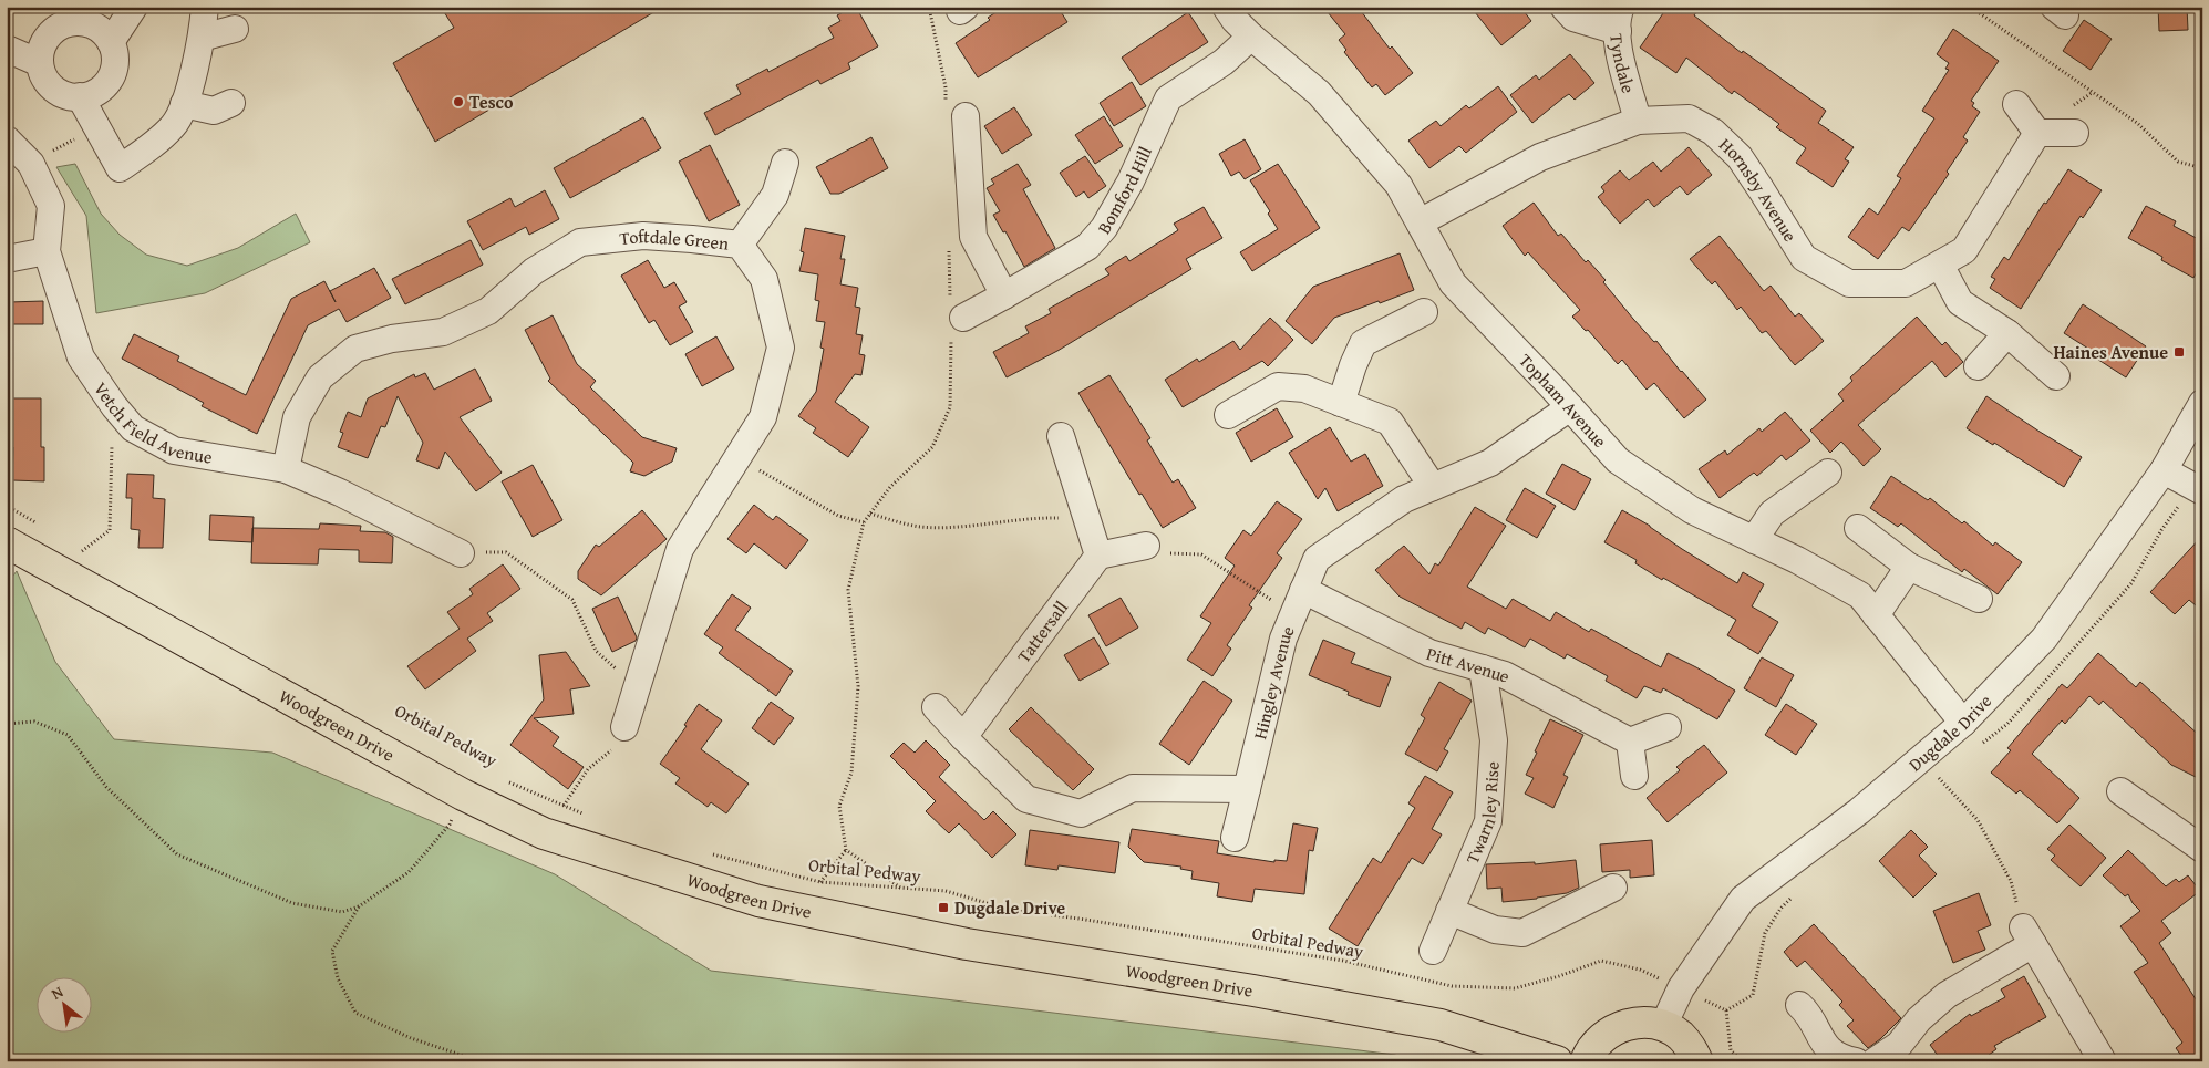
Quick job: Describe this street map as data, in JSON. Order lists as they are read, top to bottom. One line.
{"streets":{"main road":["Woodgreen Drive"],"street":["Tyndale","Bomford Hill","Hornsby Avenue","Toftdale Green","Topham Avenue","Vetch Field Avenue","Tattersall","Pitt Avenue","Hingley Avenue","Dugdale Drive","Twarnley Rise"],"path":["Orbital Pedway"]},"crossings":[["Tyndale","Hornsby Avenue"],["Bomford Hill","Topham Avenue"],["Hornsby Avenue","Topham Avenue"],["Toftdale Green","Vetch Field Avenue"],["Topham Avenue","Hingley Avenue"],["Topham Avenue","Dugdale Drive"],["Pitt Avenue","Hingley Avenue"],["Pitt Avenue","Twarnley Rise"],["Dugdale Drive","Orbital Pedway"]],"places":{"other":["Tesco"],"transit":["Haines Avenue","Dugdale Drive"]},"north":"top left"}
